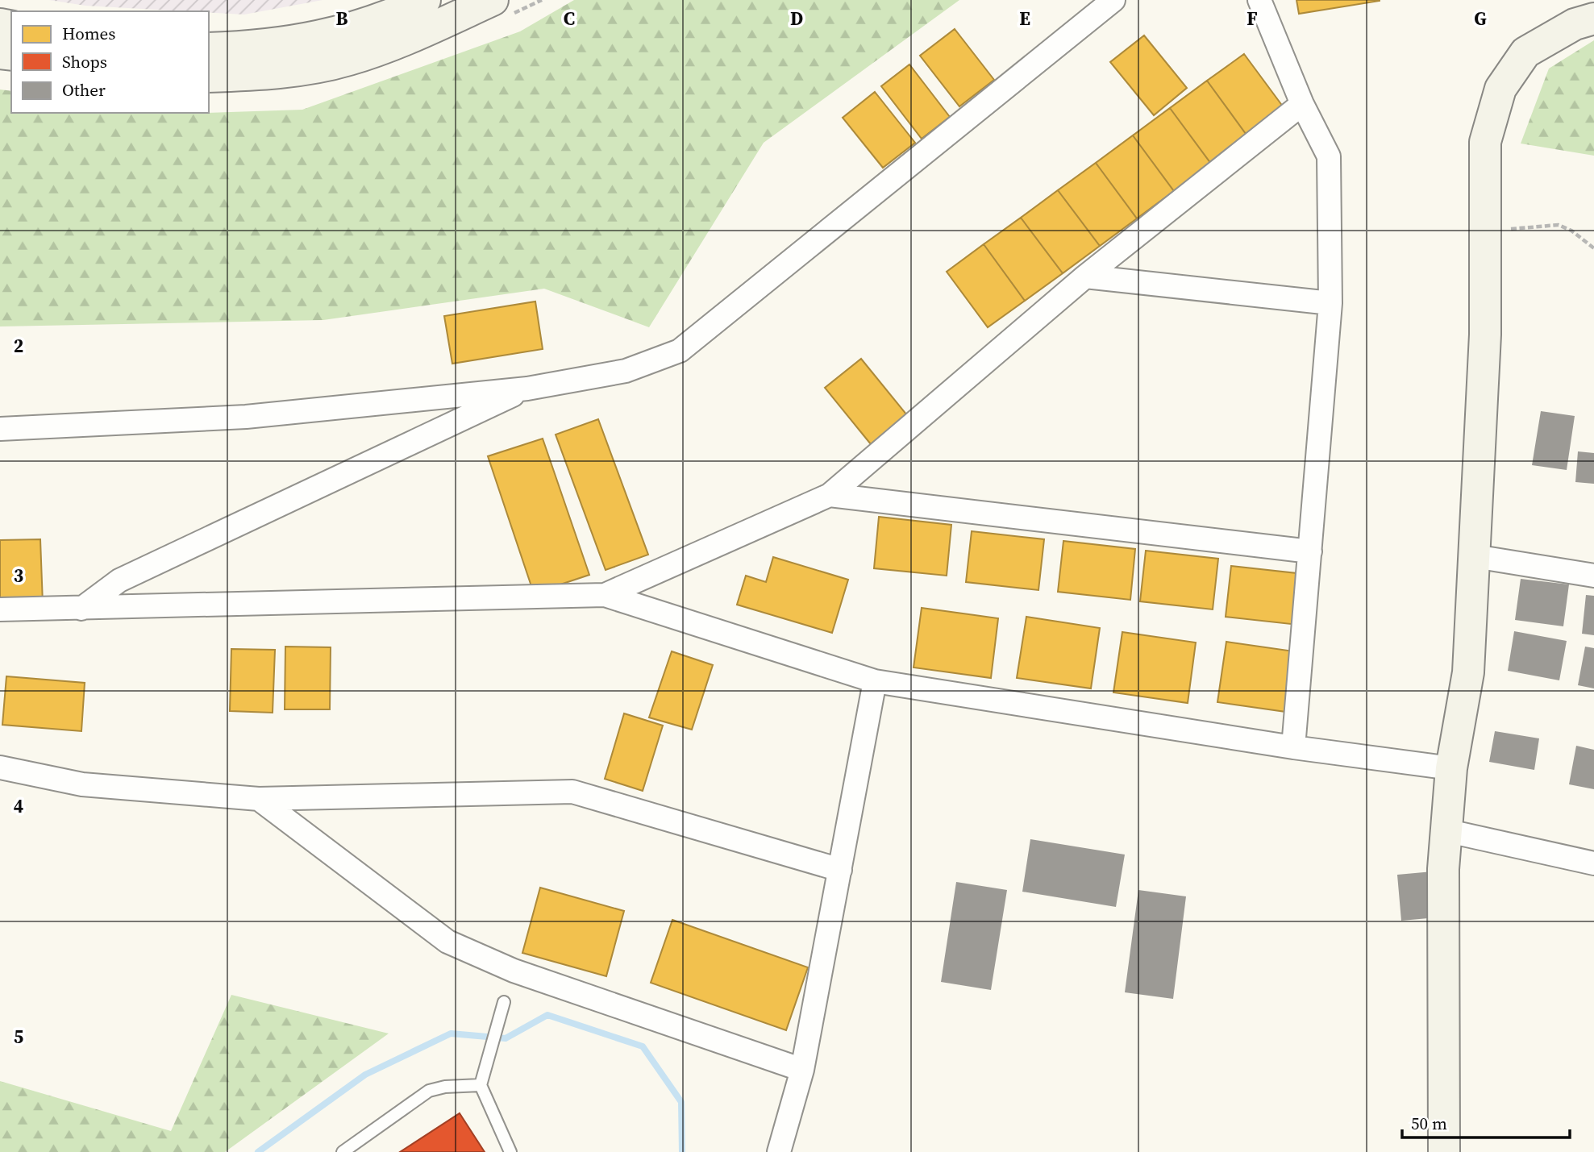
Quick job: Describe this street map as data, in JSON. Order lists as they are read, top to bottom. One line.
{"legend":["Homes","Shops","Other"],"scale_bar":"50 m","grid":{"columns":["B","C","D","E","F","G"],"rows":["2","3","4","5"]}}
